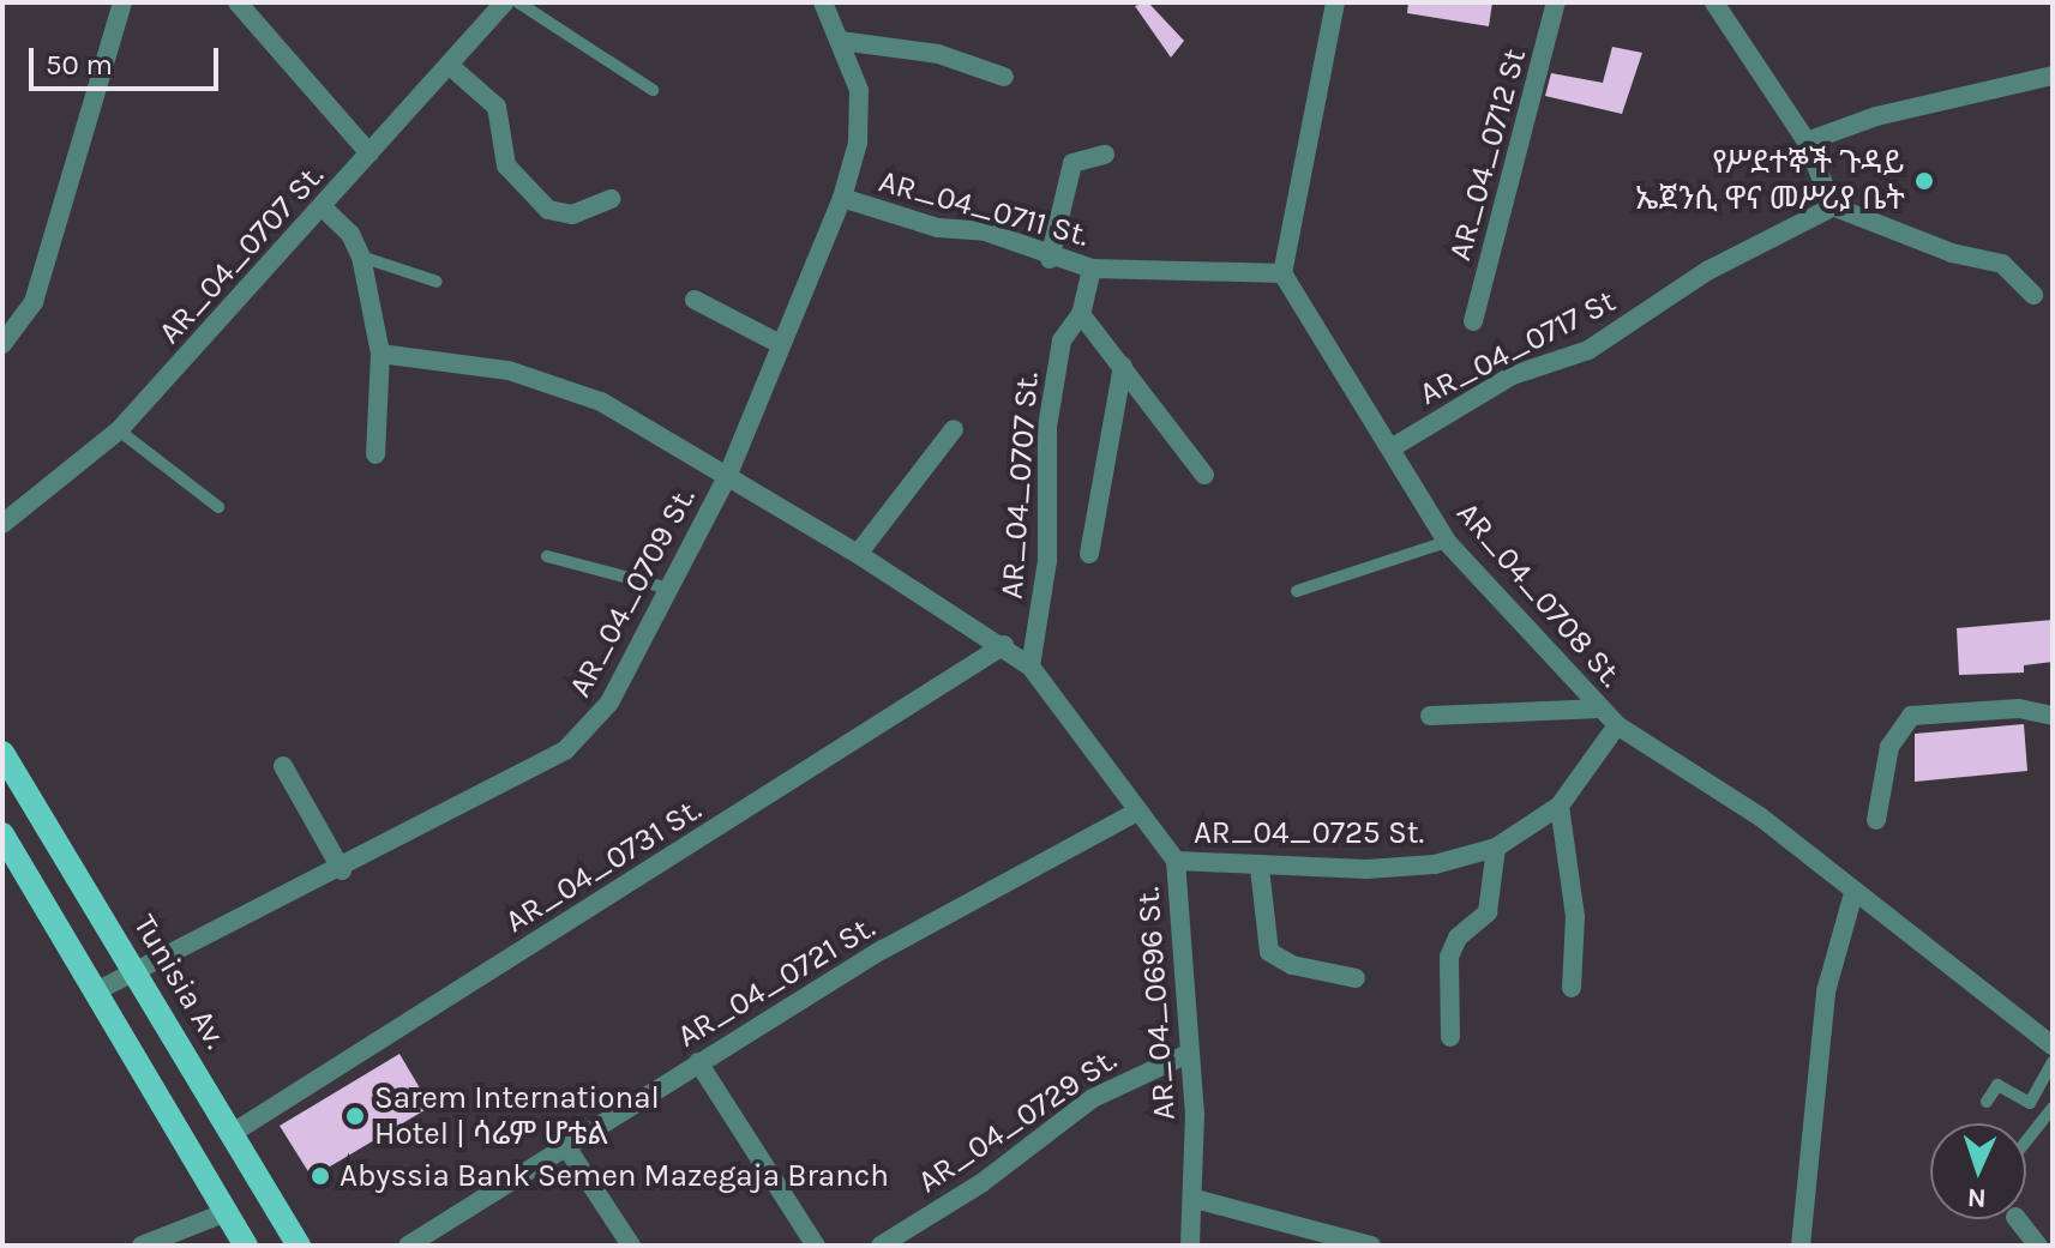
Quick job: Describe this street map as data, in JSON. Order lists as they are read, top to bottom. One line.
{"streets":{"main road":["Tunisia Av."],"street":["AR_04_0712 St","AR_04_0711 St.","AR_04_0707 St.","AR_04_0717 St","AR_04_0709 St.","AR_04_0708 St.","AR_04_0725 St.","AR_04_0731 St.","AR_04_0721 St.","AR_04_0696 St.","AR_04_0729 St."]},"crossings":[["AR_04_0711 St.","AR_04_0707 St."],["AR_04_0711 St.","AR_04_0709 St."],["AR_04_0711 St.","AR_04_0708 St."],["AR_04_0707 St.","AR_04_0696 St."],["AR_04_0717 St","AR_04_0708 St."],["AR_04_0709 St.","Tunisia Av."],["AR_04_0709 St.","AR_04_0696 St."],["AR_04_0708 St.","AR_04_0725 St."],["AR_04_0725 St.","AR_04_0696 St."],["AR_04_0731 St.","Tunisia Av."],["AR_04_0731 St.","AR_04_0696 St."],["AR_04_0721 St.","AR_04_0696 St."],["AR_04_0696 St.","AR_04_0729 St."]],"places":["የሥደተኞች ጉዳይ ኤጀንሲ ዋና መሥሪያ ቤት","Sarem International Hotel | ሳሬም ሆቴል","Abyssia Bank Semen Mazegaja Branch"],"scale_bar":"50 m","north":"bottom"}
